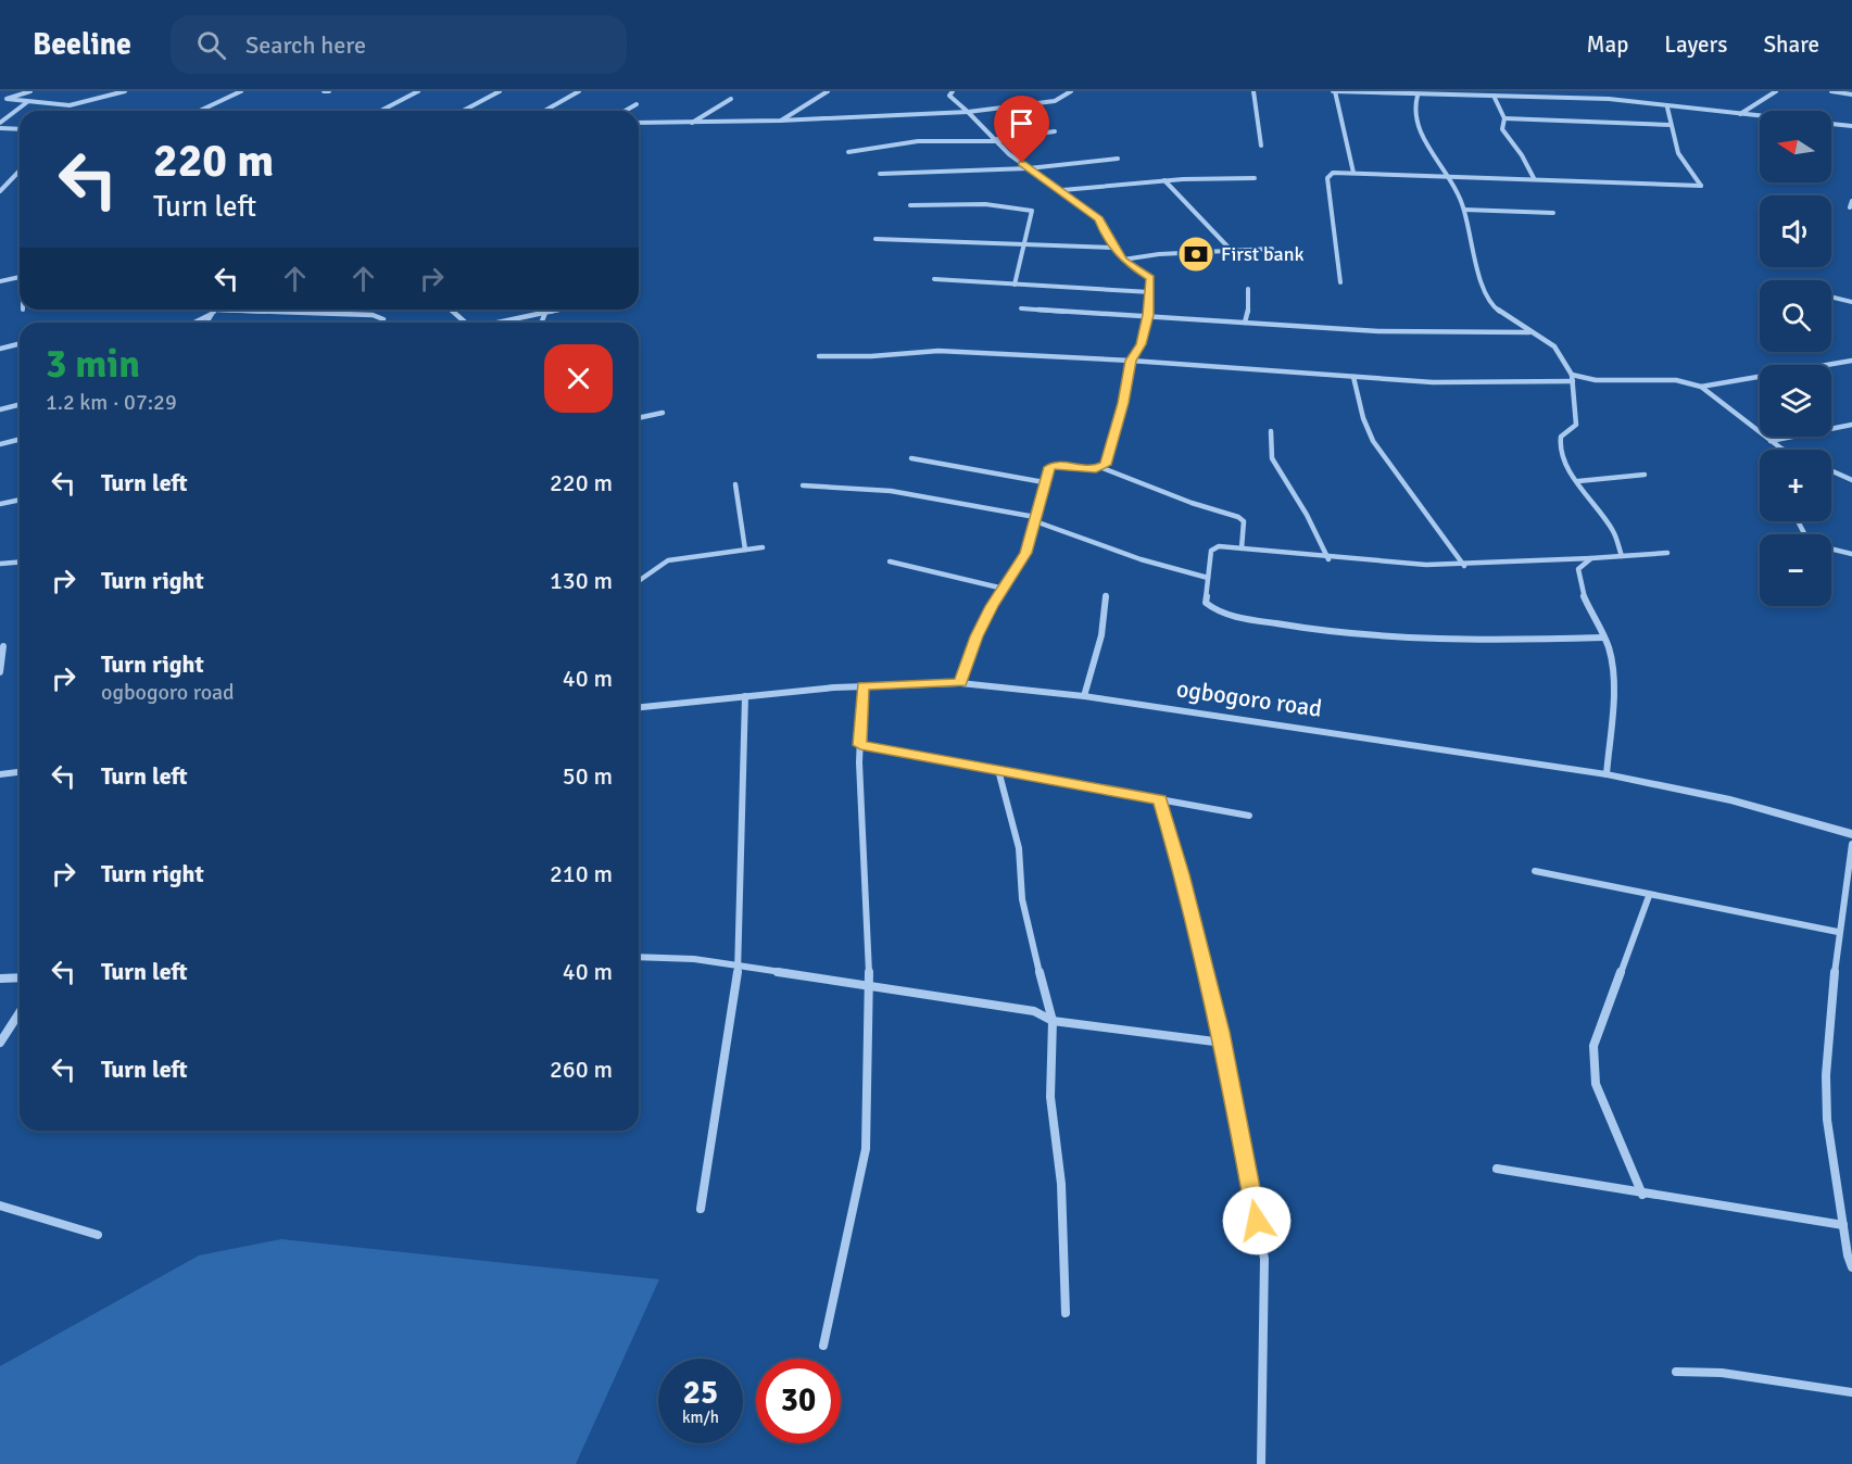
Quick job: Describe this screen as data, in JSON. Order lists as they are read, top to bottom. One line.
{"streets":{"street":["ogbogoro road"]},"places":{"bank":["First bank"]},"north":"left","page":{"header":"Beeline","search":"Search here","nav":["Map","Layers","Share"],"map_buttons":["+","−"],"turn":["220 m","Turn left"],"heading":["3 min","1.2 km · 07:29"],"list":[{"name":"Turn left","value":"220 m"},{"name":"Turn right","value":"130 m"},{"name":"Turn right","note":"ogbogoro road","value":"40 m"},{"name":"Turn left","value":"50 m"},{"name":"Turn right","value":"210 m"},{"name":"Turn left","value":"40 m"},{"name":"Turn left","value":"260 m"}],"speed":"25 km/h","limit":"30"}}
